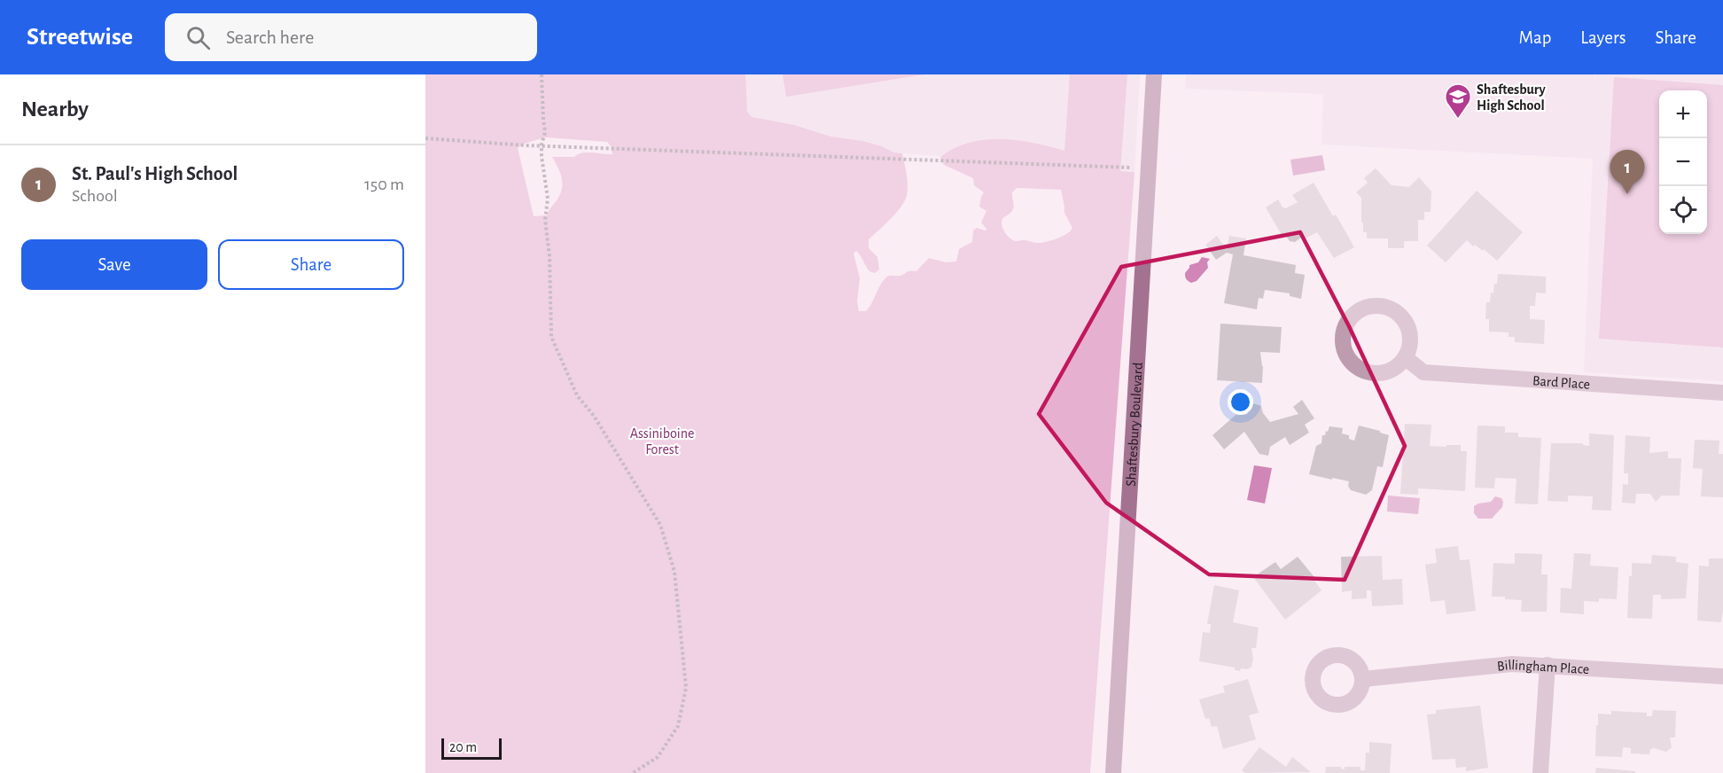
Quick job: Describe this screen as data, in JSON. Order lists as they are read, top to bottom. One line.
{"streets":{"street":["Bard Place","Shaftesbury Boulevard","Billingham Place"]},"parks":["Assiniboine Forest"],"places":{"school or university":["Shaftesbury High School"]},"scale_bar":"20 m","page":{"header":"Streetwise","search":"Search here","nav":["Map","Layers","Share"],"heading":"Nearby","map_buttons":["+","−"],"list":[{"mark":"1","name":"St. Paul's High School","note":"School","value":"150 m"}],"pins":"1","buttons":["Save","Share"],"scale":"20 m"}}
